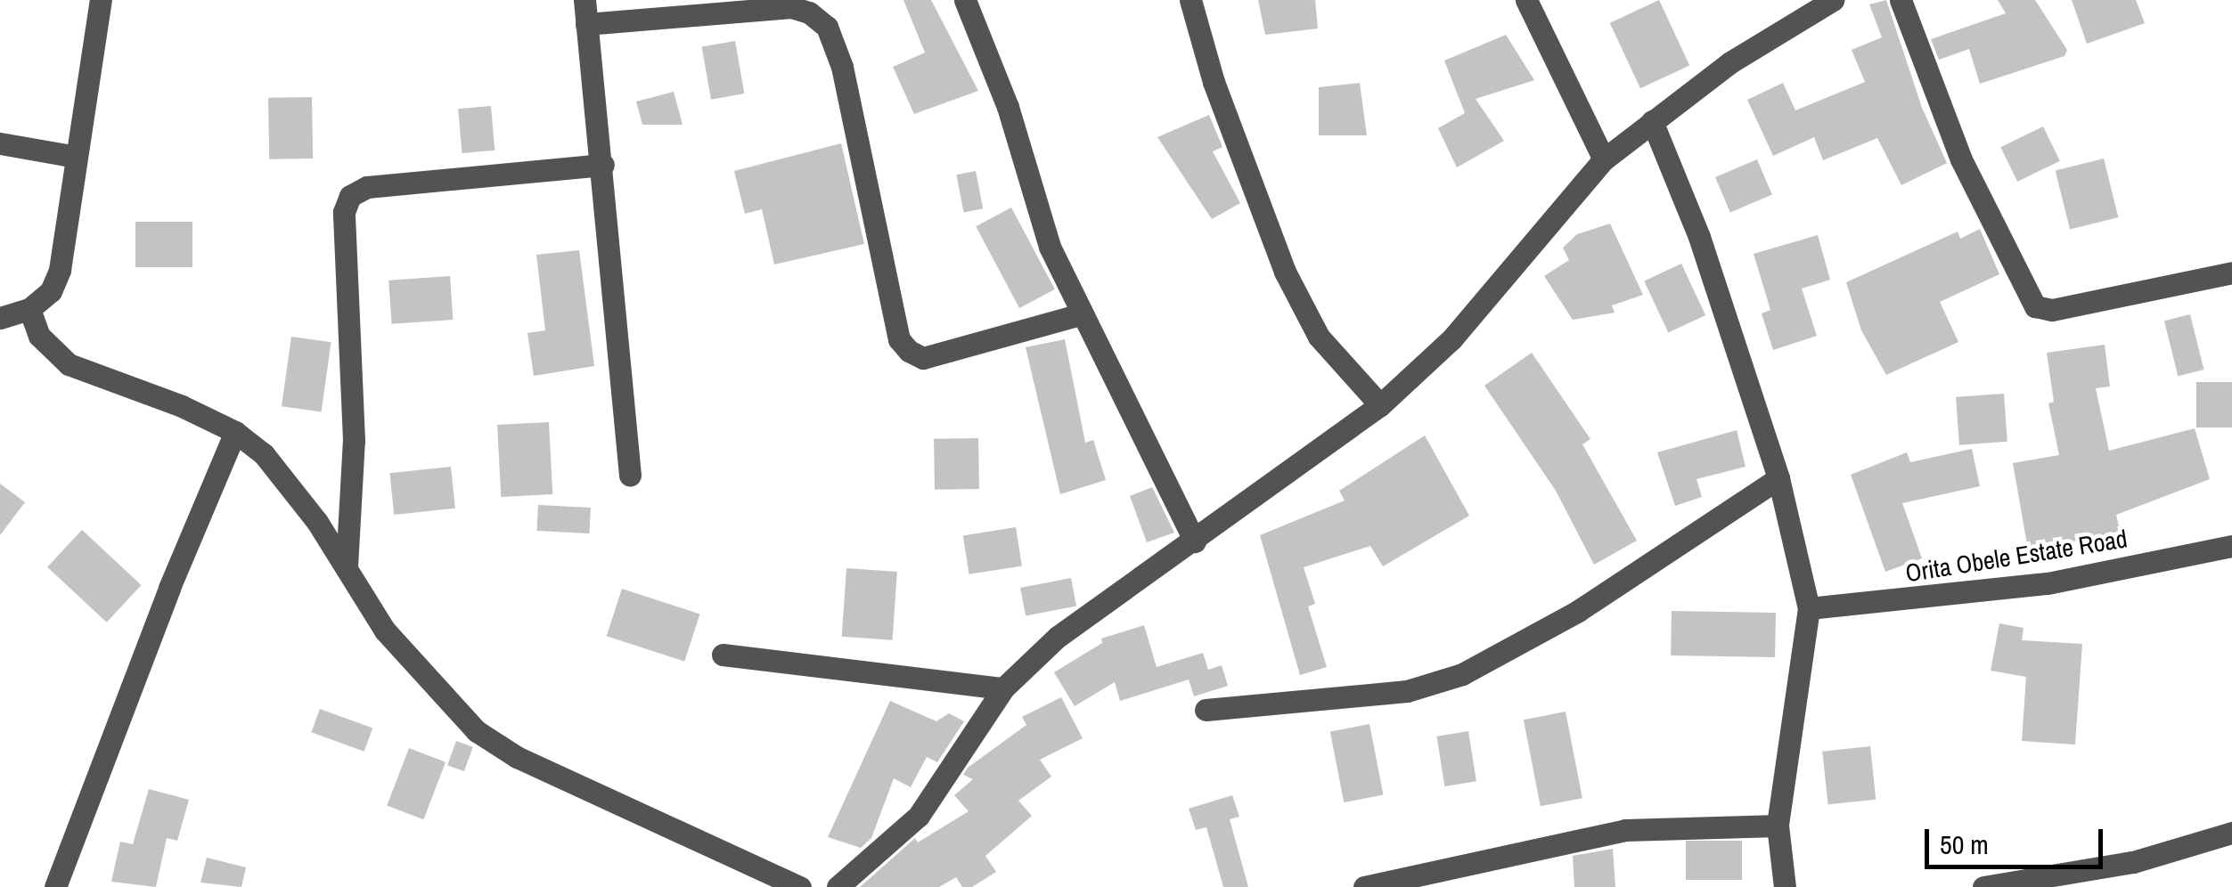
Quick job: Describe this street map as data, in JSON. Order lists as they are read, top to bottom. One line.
{"streets":{"street":["Orita Obele Estate Road"]},"scale_bar":"50 m"}
